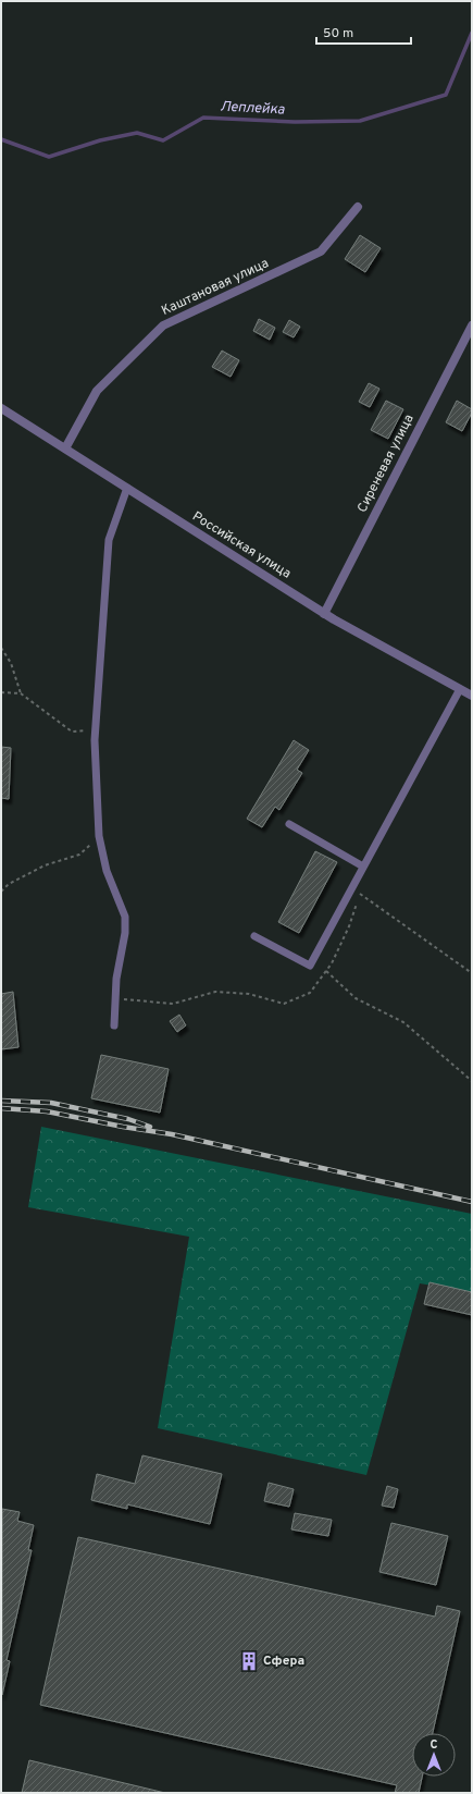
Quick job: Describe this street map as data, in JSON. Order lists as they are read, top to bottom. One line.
{"streets":{"street":["Каштановая улица","Сиреневая улица","Российская улица"]},"crossings":[["Каштановая улица","Российская улица"],["Сиреневая улица","Российская улица"]],"water":["Леплейка"],"places":{"building":["Сфера"]},"scale_bar":"50 m","north":"top"}
